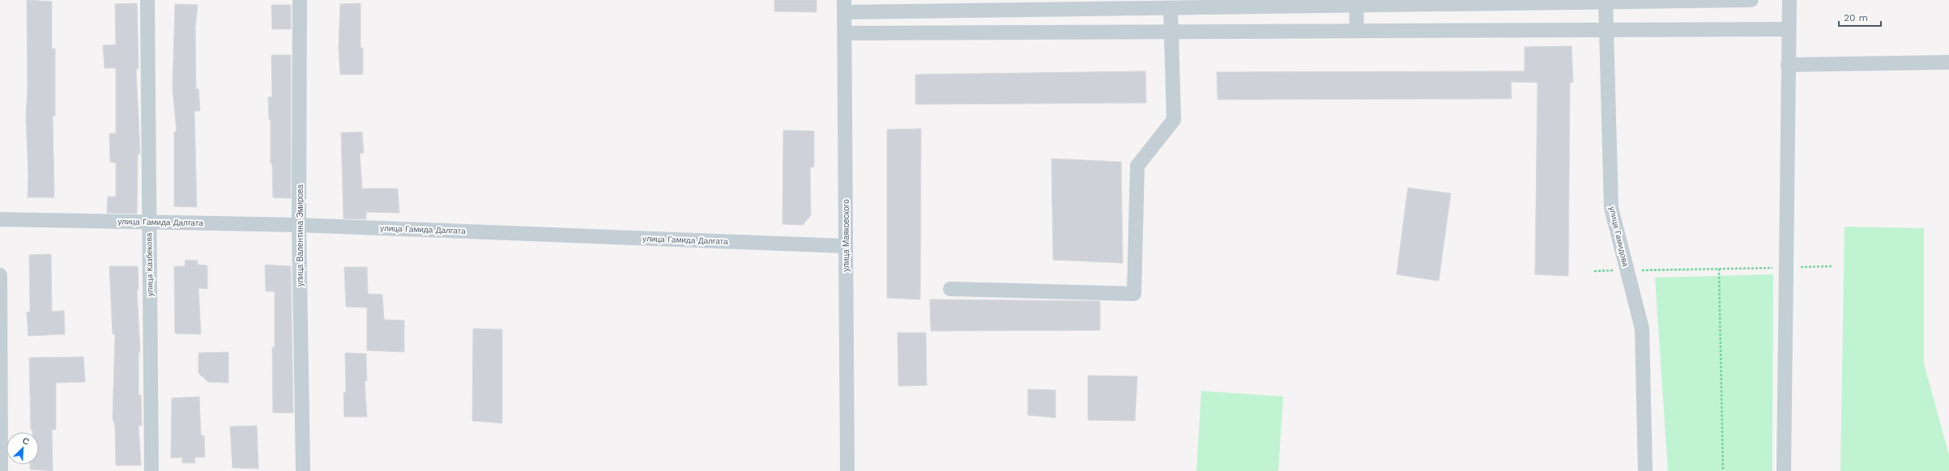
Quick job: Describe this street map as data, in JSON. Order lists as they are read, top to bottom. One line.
{"streets":{"street":["улица Гамида Далгата","улица Валентина Эмирова","улица Маяковского","улица Гамидова","улица Казбекова"]},"crossings":[["улица Гамида Далгата","улица Валентина Эмирова"],["улица Гамида Далгата","улица Маяковского"],["улица Гамида Далгата","улица Казбекова"]],"scale_bar":"20 m","north":"top right"}
